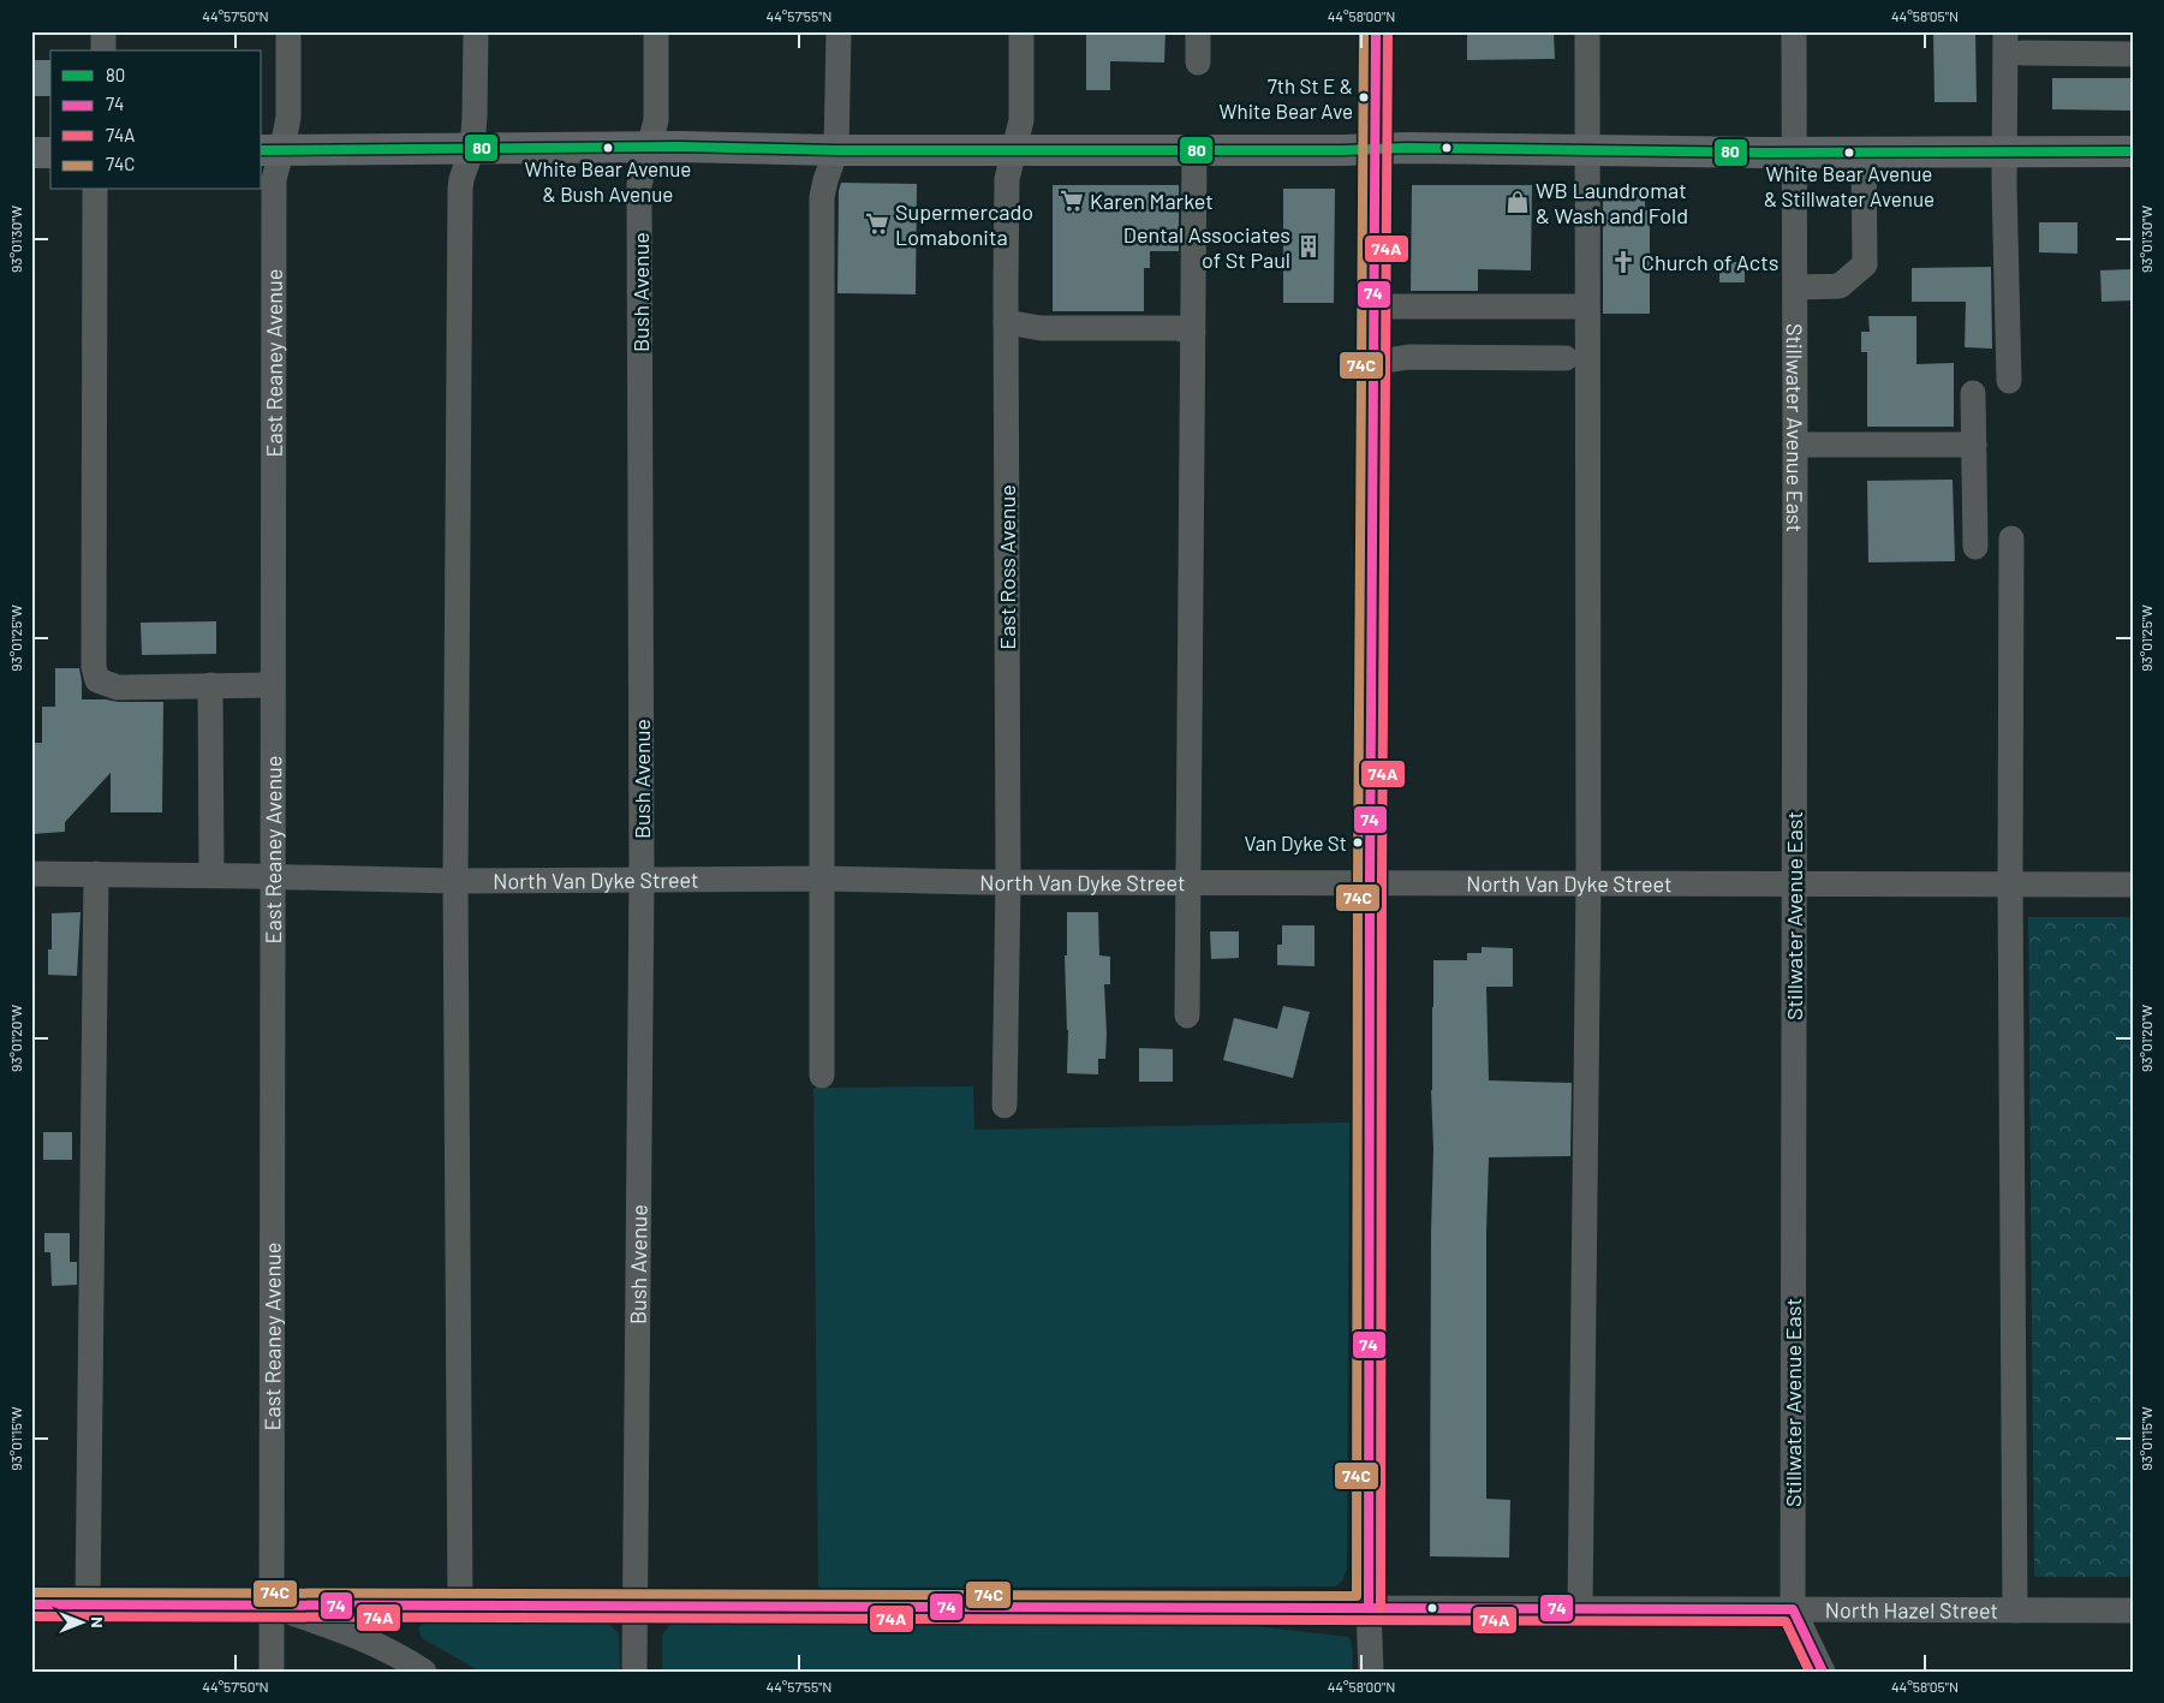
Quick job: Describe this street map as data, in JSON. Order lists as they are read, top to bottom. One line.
{"streets":{"street":["Bush Avenue","East Reaney Avenue","Stillwater Avenue East","East Ross Avenue","North Van Dyke Street","North Hazel Street"]},"crossings":[["Bush Avenue","North Van Dyke Street"],["Bush Avenue","North Hazel Street"],["East Reaney Avenue","North Van Dyke Street"],["East Reaney Avenue","North Hazel Street"],["Stillwater Avenue East","North Van Dyke Street"],["Stillwater Avenue East","North Hazel Street"],["East Ross Avenue","North Van Dyke Street"]],"places":{"other":["7th St E & White Bear Ave","White Bear Avenue & Bush Avenue","White Bear Avenue & Stillwater Avenue","Van Dyke St"],"supermarket":["Karen Market","Supermercado Lomabonita"],"shop":["WB Laundromat & Wash and Fold"],"building":["Dental Associates of St Paul"],"church":["Church of Acts"]},"lines":["transit line 74","transit line 74A","transit line 74C","transit line 80"],"legend":["80","74","74A","74C"],"north":"right","coordinates":["44°57'50\"N","44°57'55\"N","44°58'00\"N","44°58'05\"N","93°01'30\"W","93°01'25\"W","93°01'20\"W","93°01'15\"W"]}
